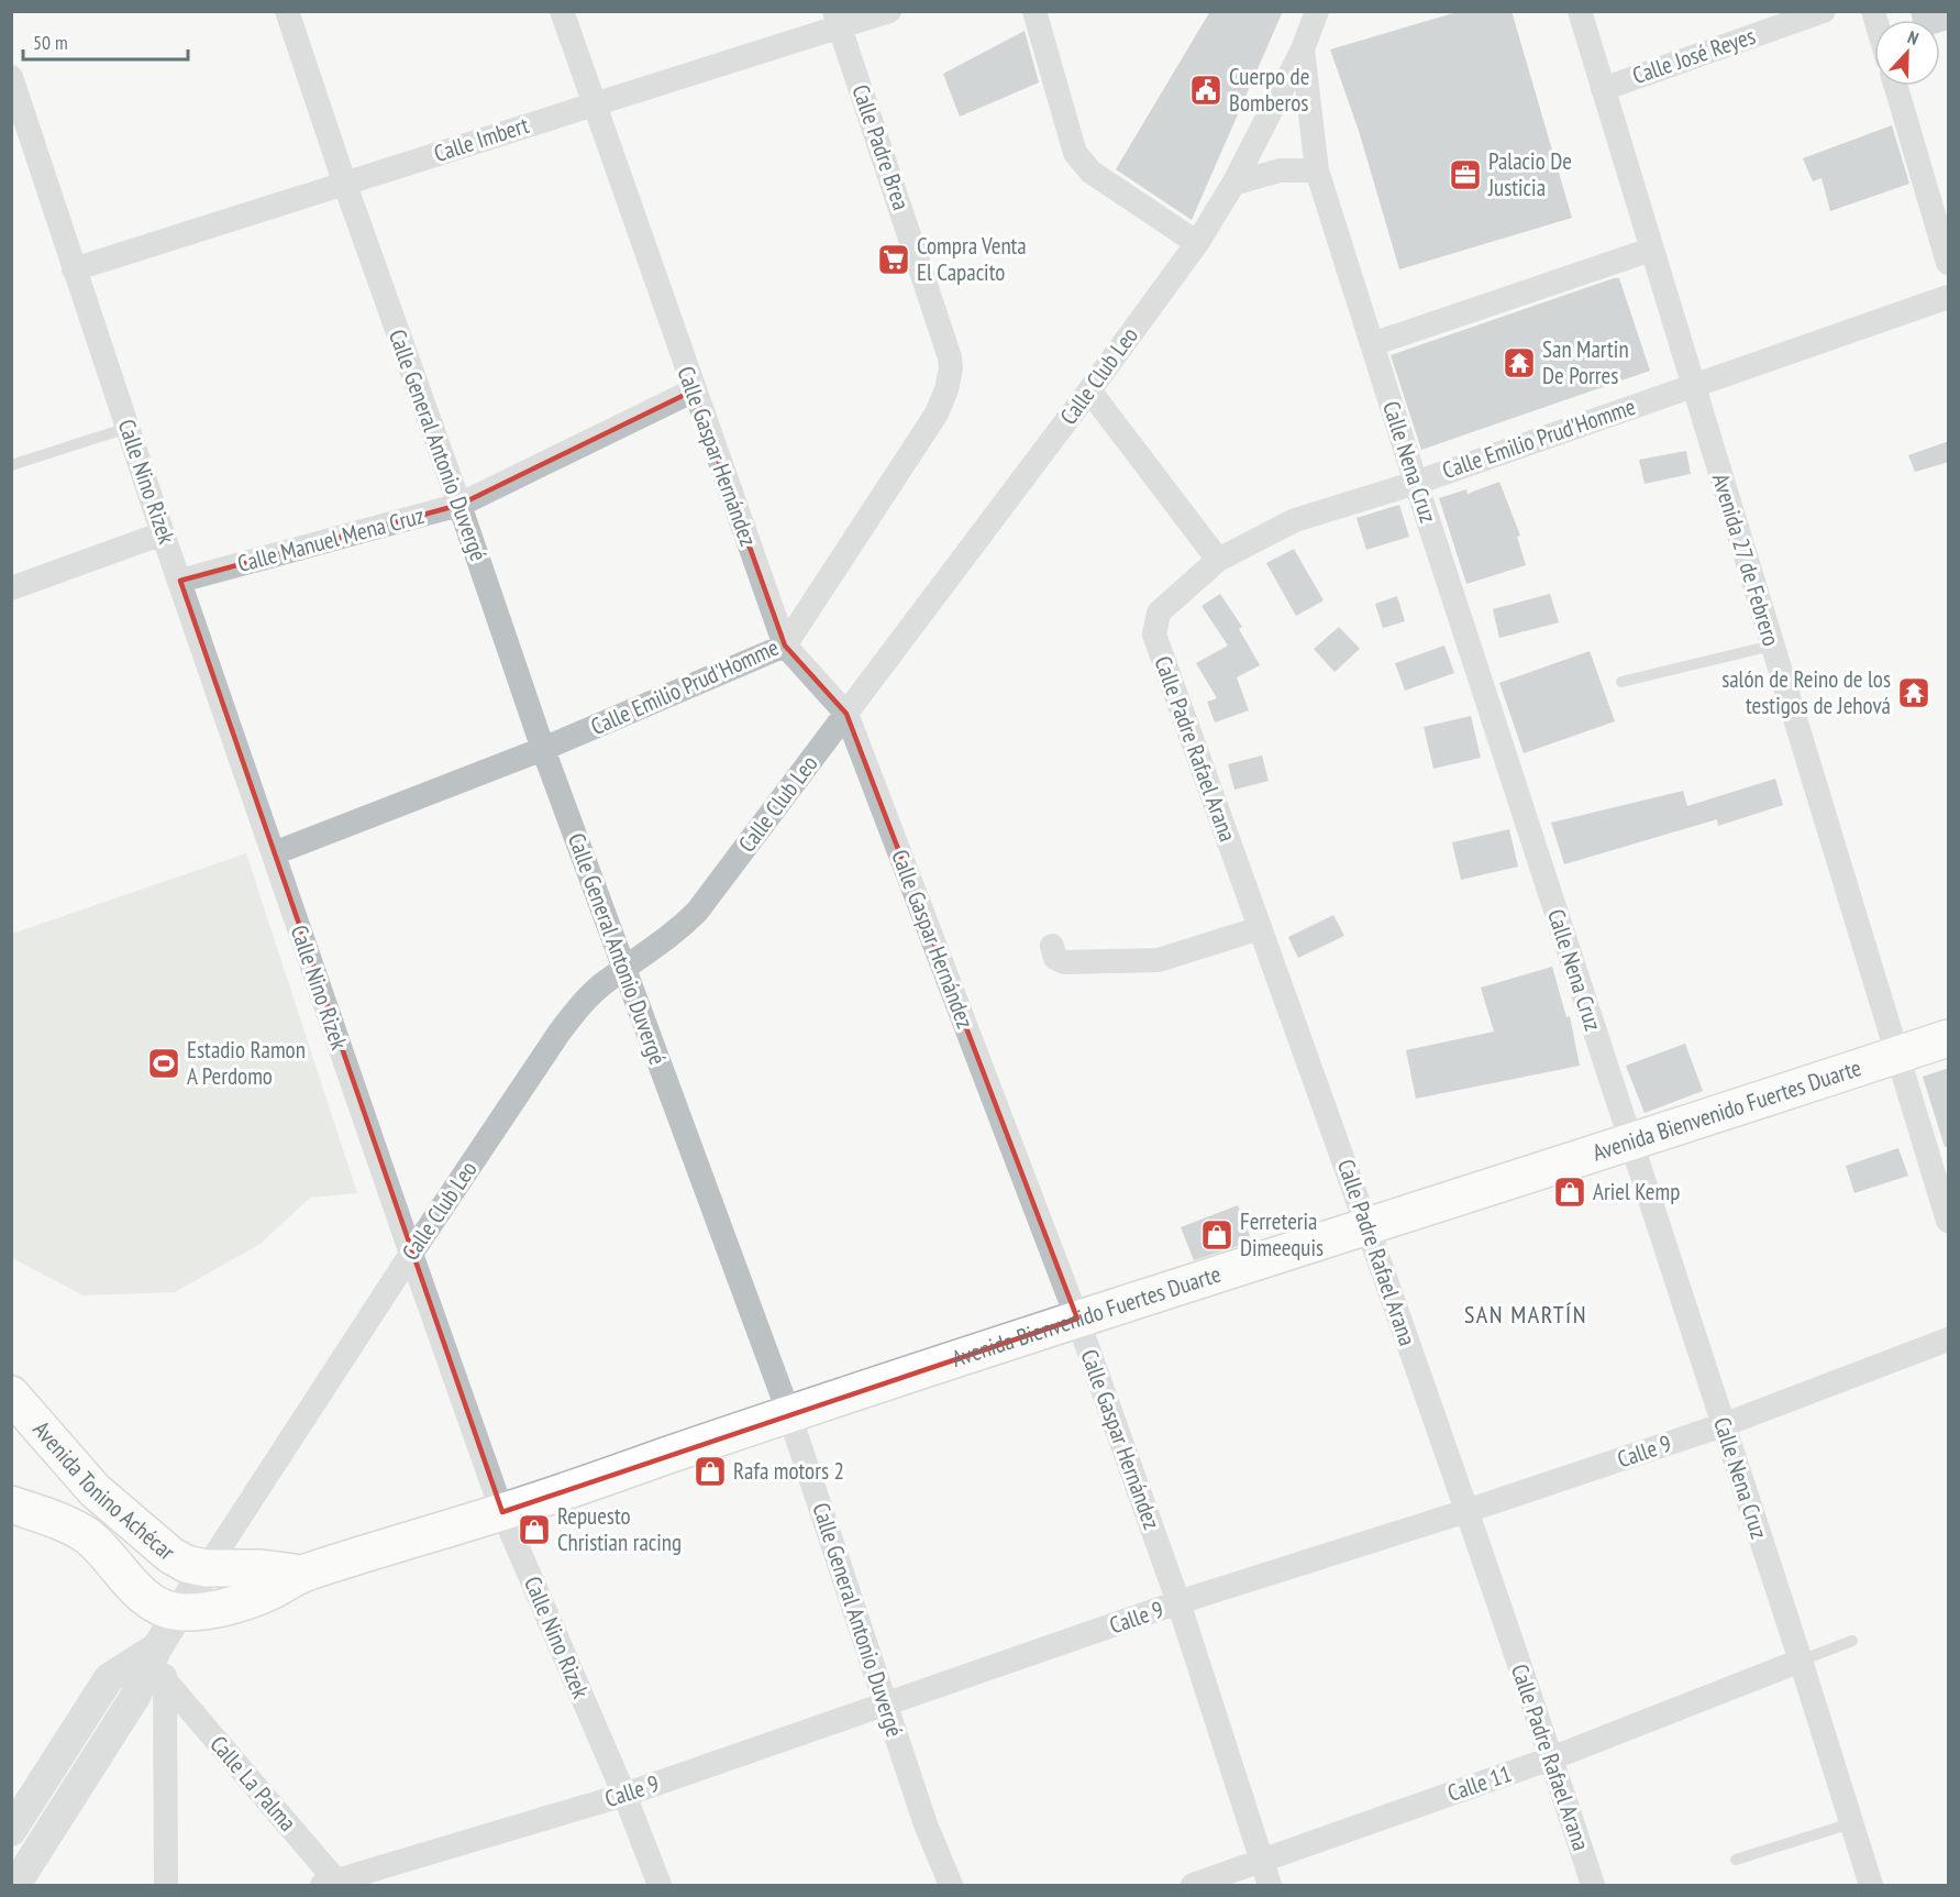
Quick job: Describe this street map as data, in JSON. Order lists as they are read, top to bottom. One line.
{"streets":{"main road":["Avenida Bienvenido Fuertes Duarte","Avenida Tonino Achécar"],"street":["Calle José Reyes","Calle Imbert","Calle Padre Brea","Calle Club Leo","Calle Emilio Prud'Homme","Calle General Antonio Duvergé","Calle Gaspar Hernández","Calle Nena Cruz","Calle Nino Rizek","Calle Manuel Mena Cruz","Avenida 27 de Febrero","Calle Padre Rafael Arana","Calle 9","Calle La Palma","Calle 11"]},"crossings":[["Calle José Reyes","Avenida 27 de Febrero"],["Calle Imbert","Calle Padre Brea"],["Calle Imbert","Calle General Antonio Duvergé"],["Calle Imbert","Calle Gaspar Hernández"],["Calle Imbert","Calle Nino Rizek"],["Calle Padre Brea","Calle Emilio Prud'Homme"],["Calle Club Leo","Calle General Antonio Duvergé"],["Calle Club Leo","Calle Gaspar Hernández"],["Calle Club Leo","Calle Nena Cruz"],["Calle Club Leo","Calle Nino Rizek"],["Calle Club Leo","Avenida Bienvenido Fuertes Duarte"],["Calle Club Leo","Avenida Tonino Achécar"],["Calle Emilio Prud'Homme","Calle General Antonio Duvergé"],["Calle Emilio Prud'Homme","Calle Gaspar Hernández"],["Calle Emilio Prud'Homme","Calle Nena Cruz"],["Calle Emilio Prud'Homme","Calle Nino Rizek"],["Calle Emilio Prud'Homme","Avenida 27 de Febrero"],["Calle Emilio Prud'Homme","Calle Padre Rafael Arana"],["Calle General Antonio Duvergé","Calle Manuel Mena Cruz"],["Calle General Antonio Duvergé","Avenida Bienvenido Fuertes Duarte"],["Calle General Antonio Duvergé","Calle 9"],["Calle Gaspar Hernández","Calle Manuel Mena Cruz"],["Calle Gaspar Hernández","Avenida Bienvenido Fuertes Duarte"],["Calle Gaspar Hernández","Calle 9"],["Calle Gaspar Hernández","Calle 11"],["Calle Nena Cruz","Avenida Bienvenido Fuertes Duarte"],["Calle Nena Cruz","Calle 9"],["Calle Nena Cruz","Calle 11"],["Calle Nino Rizek","Calle Manuel Mena Cruz"],["Calle Nino Rizek","Avenida Bienvenido Fuertes Duarte"],["Calle Nino Rizek","Calle 9"],["Avenida 27 de Febrero","Avenida Bienvenido Fuertes Duarte"],["Calle Padre Rafael Arana","Avenida Bienvenido Fuertes Duarte"],["Calle Padre Rafael Arana","Calle 9"],["Calle Padre Rafael Arana","Calle 11"],["Avenida Bienvenido Fuertes Duarte","Avenida Tonino Achécar"],["Calle 9","Calle La Palma"]],"districts":["SAN MARTÍN"],"places":{"public building":["Cuerpo de Bomberos"],"office":["Palacio De Justicia"],"supermarket":["Compra Venta El Capacito"],"temple":["San Martin De Porres","salón de Reino de los testigos de Jehová"],"sports":["Estadio Ramon A Perdomo"],"shop":["Ariel Kemp","Ferreteria Dimeequis","Rafa motors 2","Repuesto Christian racing"]},"scale_bar":"50 m","north":"top"}
